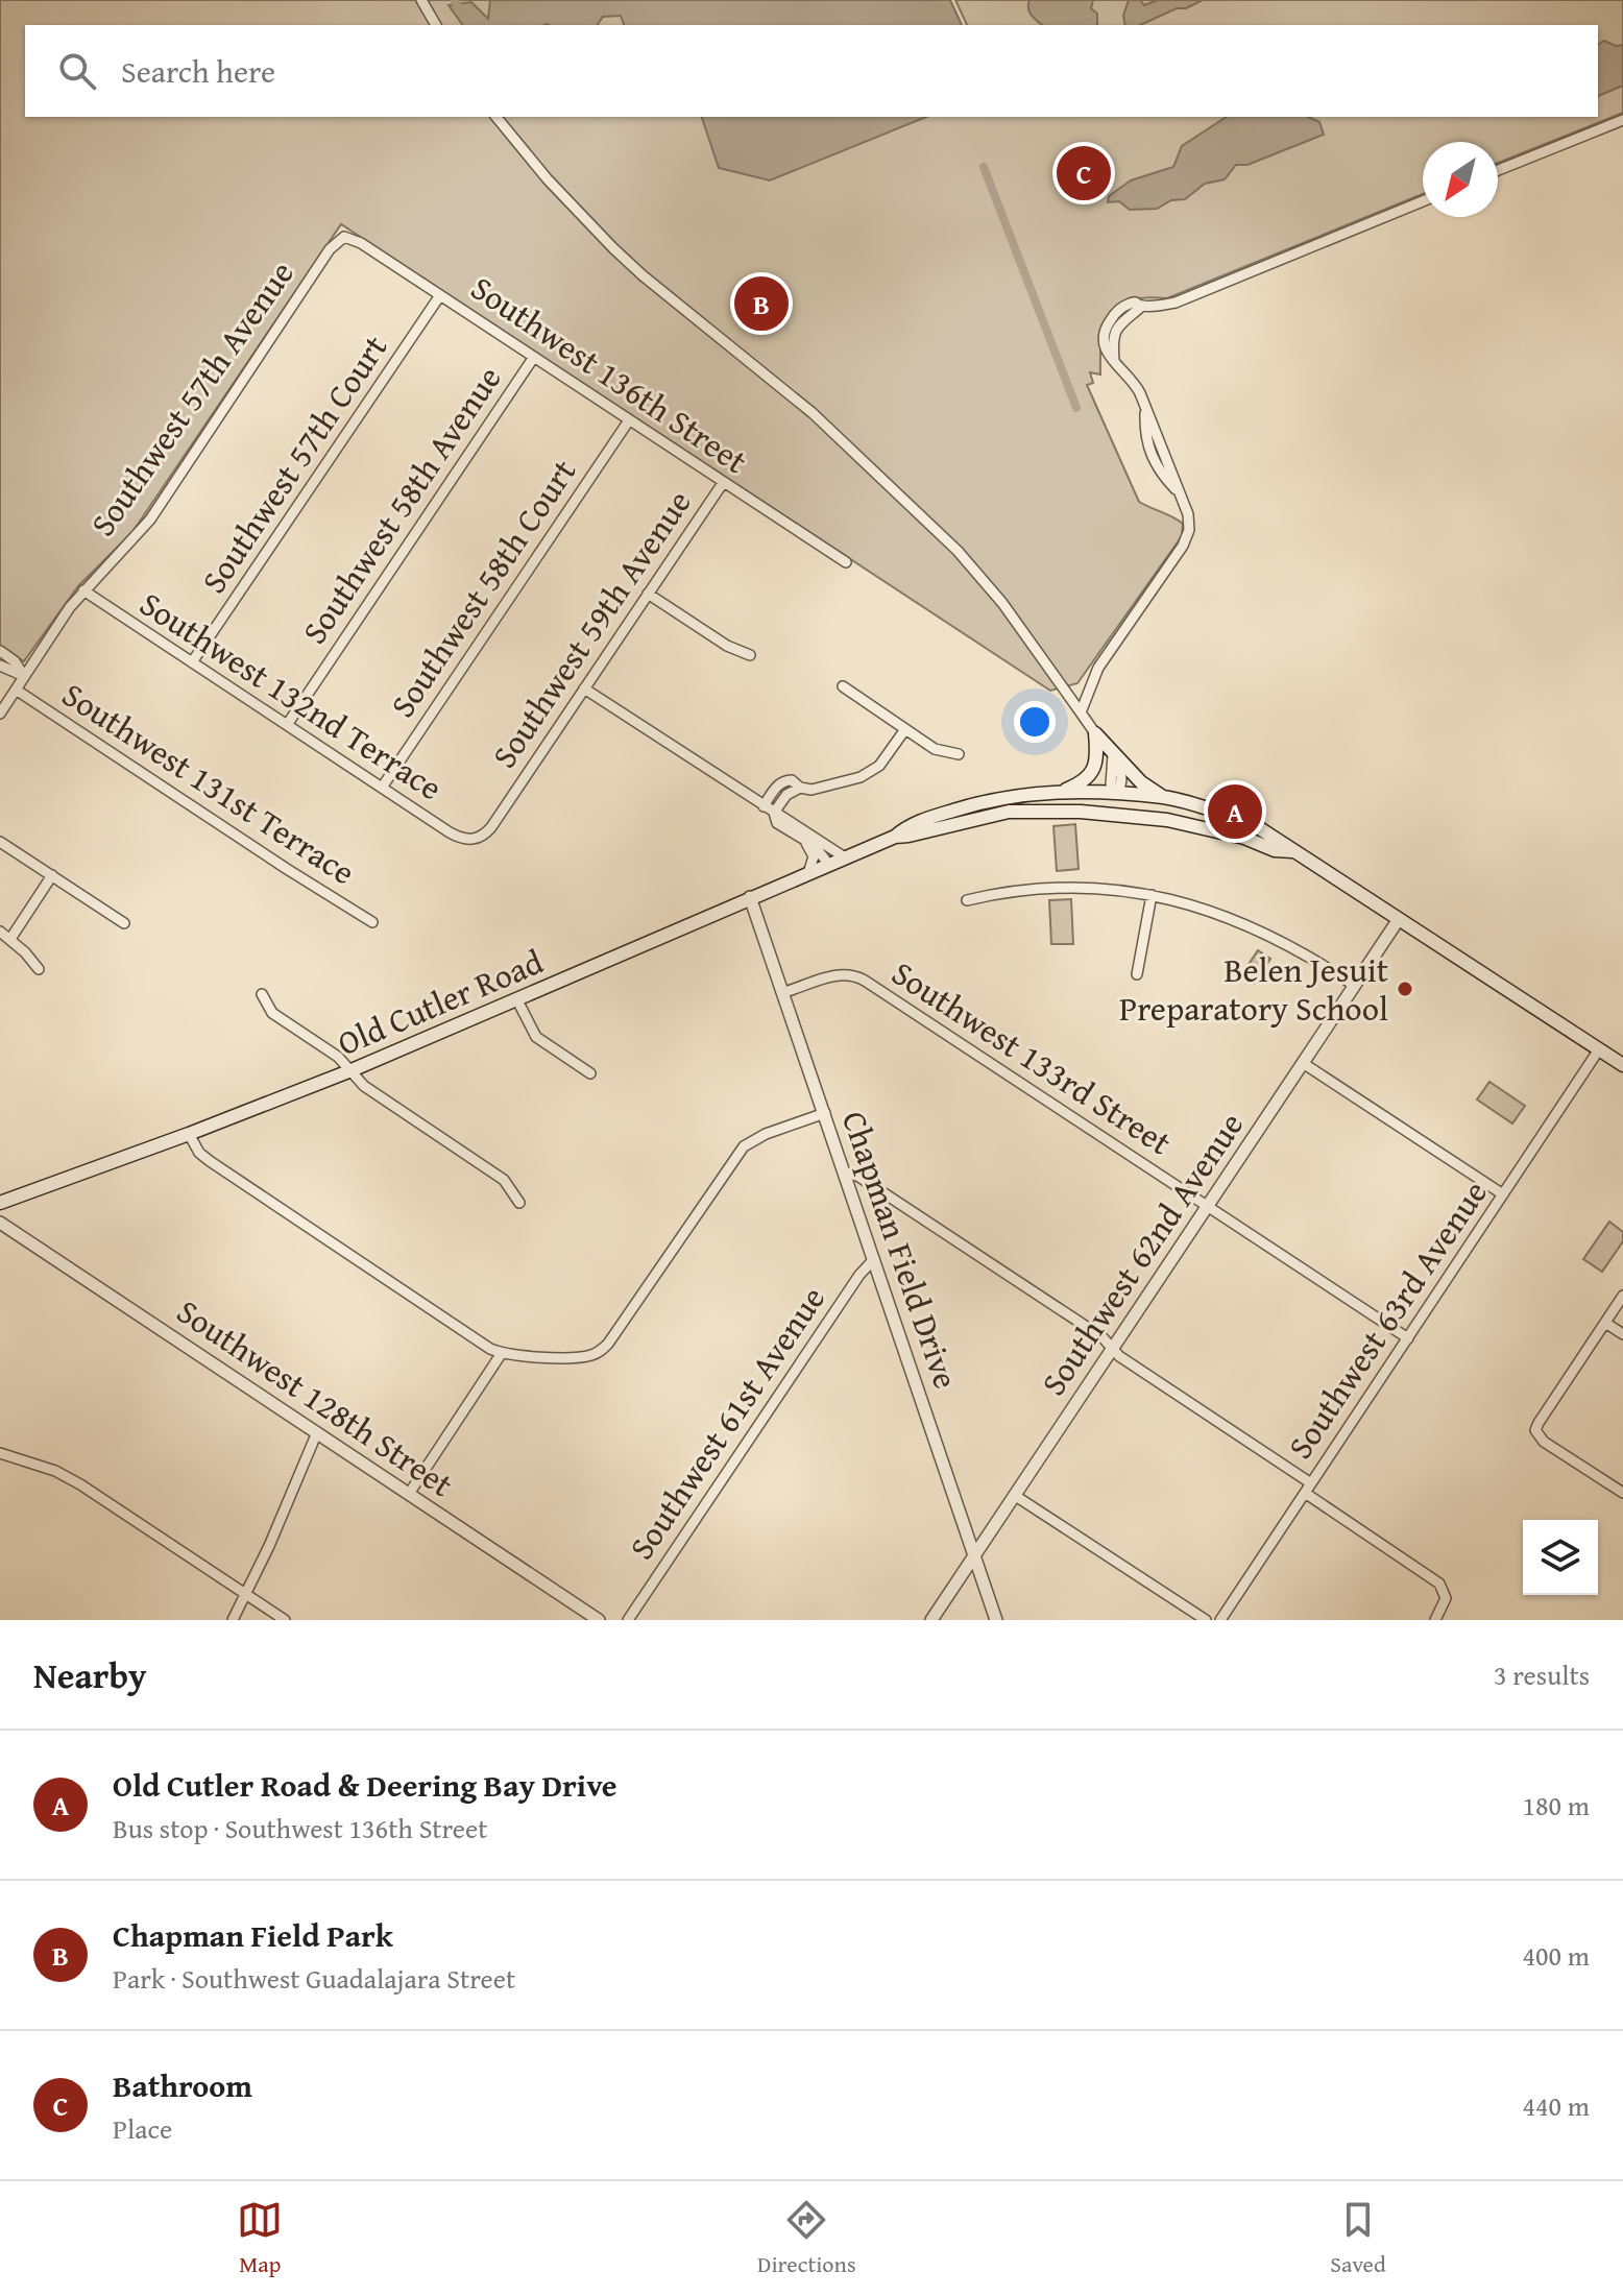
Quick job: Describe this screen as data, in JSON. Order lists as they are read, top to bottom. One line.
{"streets":{"main road":["Old Cutler Road"],"street":["Southwest 136th Street","Southwest 57th Avenue","Southwest 57th Court","Southwest 58th Avenue","Southwest 58th Court","Southwest 59th Avenue","Southwest 132nd Terrace","Southwest 131st Terrace","Southwest 133rd Street","Chapman Field Drive","Southwest 62nd Avenue","Southwest 63rd Avenue","Southwest 128th Street","Southwest 61st Avenue"]},"crossings":[["Southwest 136th Street","Southwest 57th Avenue"],["Southwest 136th Street","Southwest 57th Court"],["Southwest 136th Street","Southwest 58th Avenue"],["Southwest 136th Street","Southwest 58th Court"],["Southwest 136th Street","Southwest 59th Avenue"],["Southwest 57th Avenue","Southwest 132nd Terrace"],["Southwest 57th Avenue","Southwest 131st Terrace"],["Southwest 57th Court","Southwest 132nd Terrace"],["Southwest 58th Avenue","Southwest 132nd Terrace"],["Southwest 58th Court","Southwest 132nd Terrace"],["Southwest 59th Avenue","Southwest 132nd Terrace"],["Old Cutler Road","Chapman Field Drive"],["Southwest 133rd Street","Chapman Field Drive"],["Southwest 133rd Street","Southwest 62nd Avenue"],["Southwest 133rd Street","Southwest 63rd Avenue"],["Chapman Field Drive","Southwest 62nd Avenue"],["Chapman Field Drive","Southwest 61st Avenue"]],"places":["Belen Jesuit Preparatory School"],"north":"bottom left","page":{"search":"Search here","pins":["C","B","A"],"heading":["Nearby","3 results"],"list":[{"mark":"A","name":"Old Cutler Road & Deering Bay Drive","note":"Bus stop · Southwest 136th Street","value":"180 m"},{"mark":"B","name":"Chapman Field Park","note":"Park · Southwest Guadalajara Street","value":"400 m"},{"mark":"C","name":"Bathroom","note":"Place","value":"440 m"}],"nav":["Map","Directions","Saved"]}}
